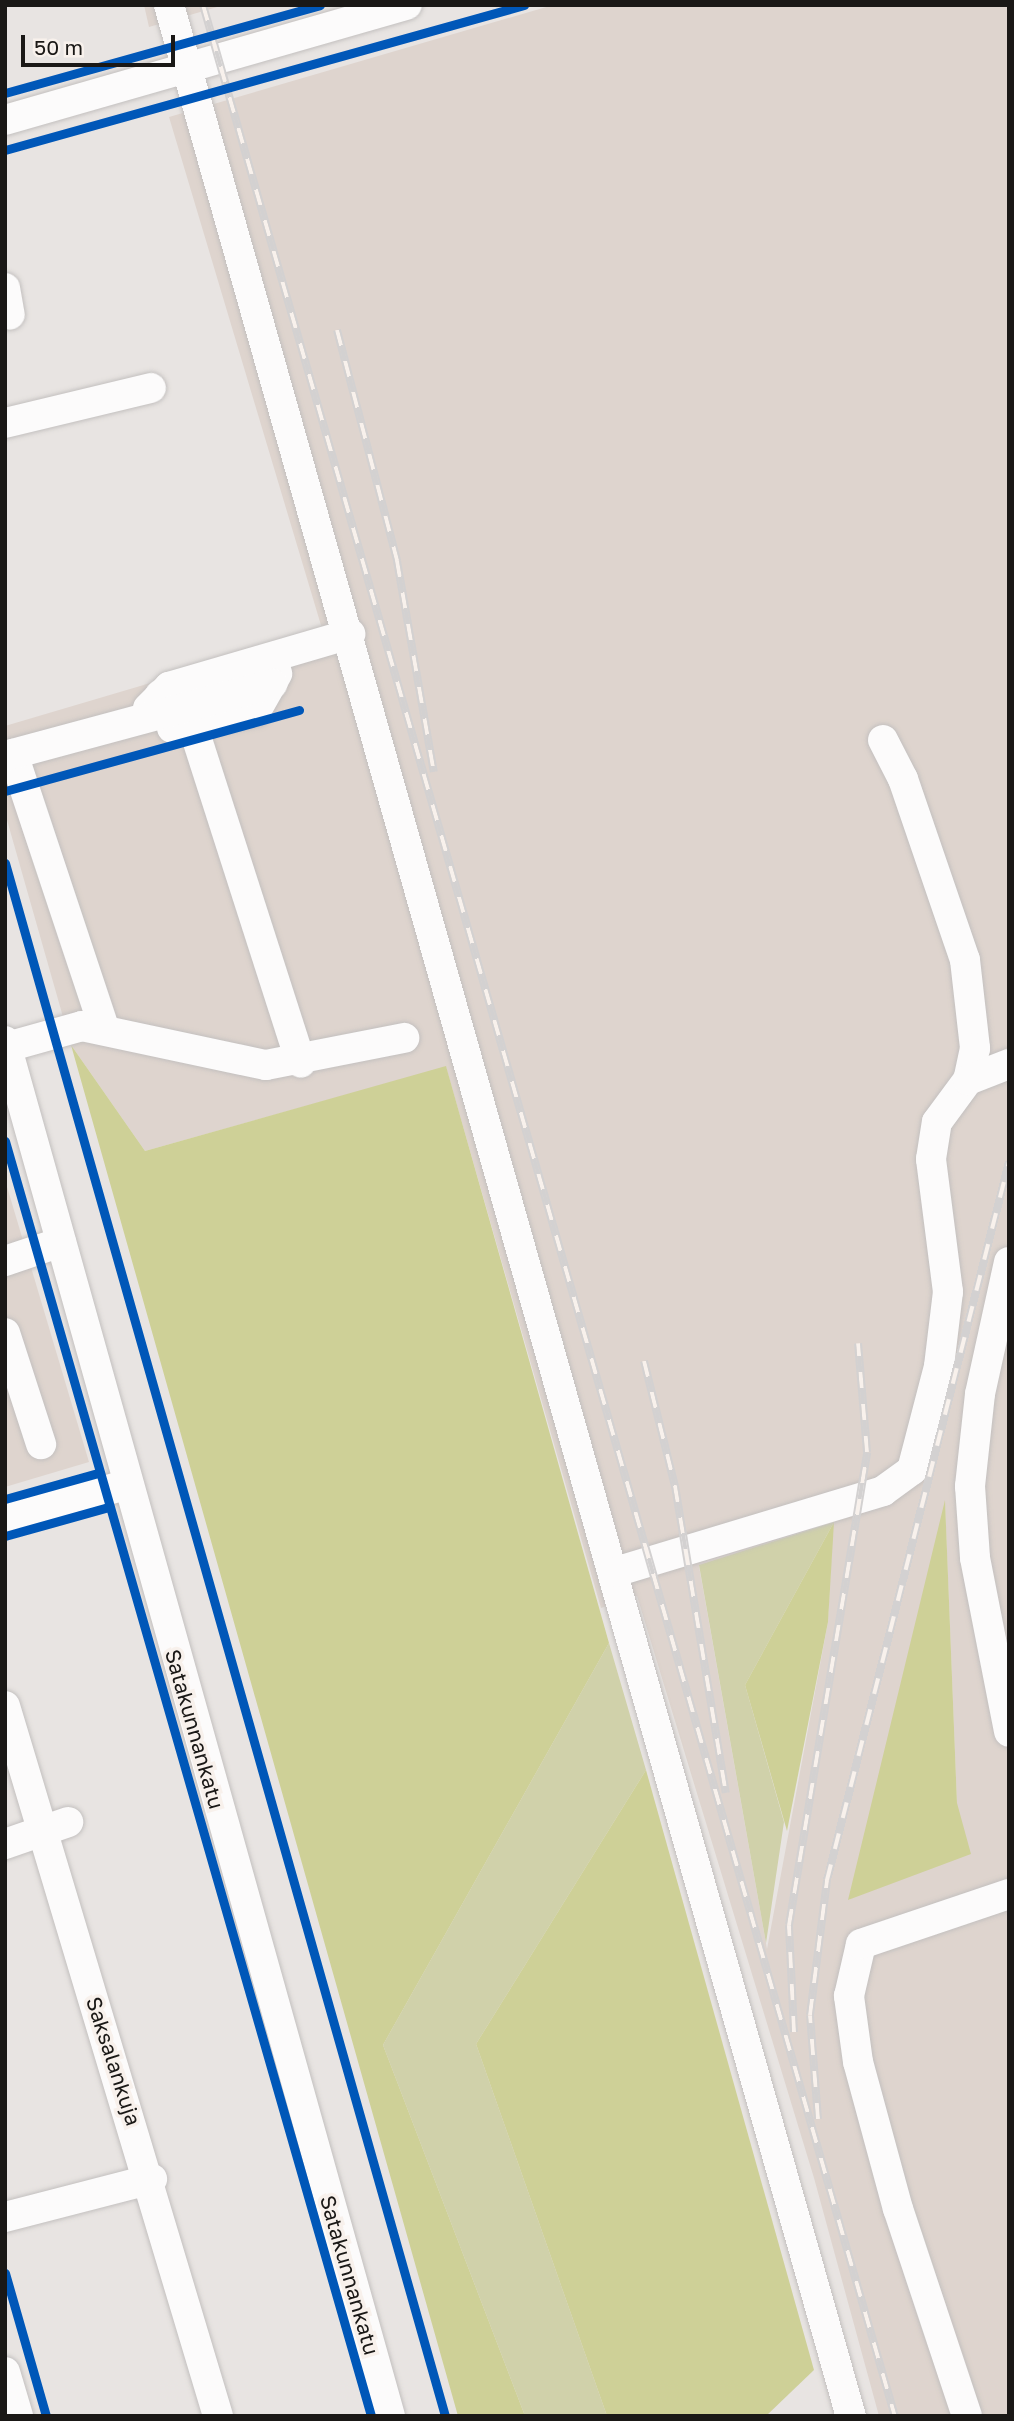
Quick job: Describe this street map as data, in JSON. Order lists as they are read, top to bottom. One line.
{"streets":{"street":["Satakunnankatu","Saksalankuja"]},"scale_bar":"50 m"}
